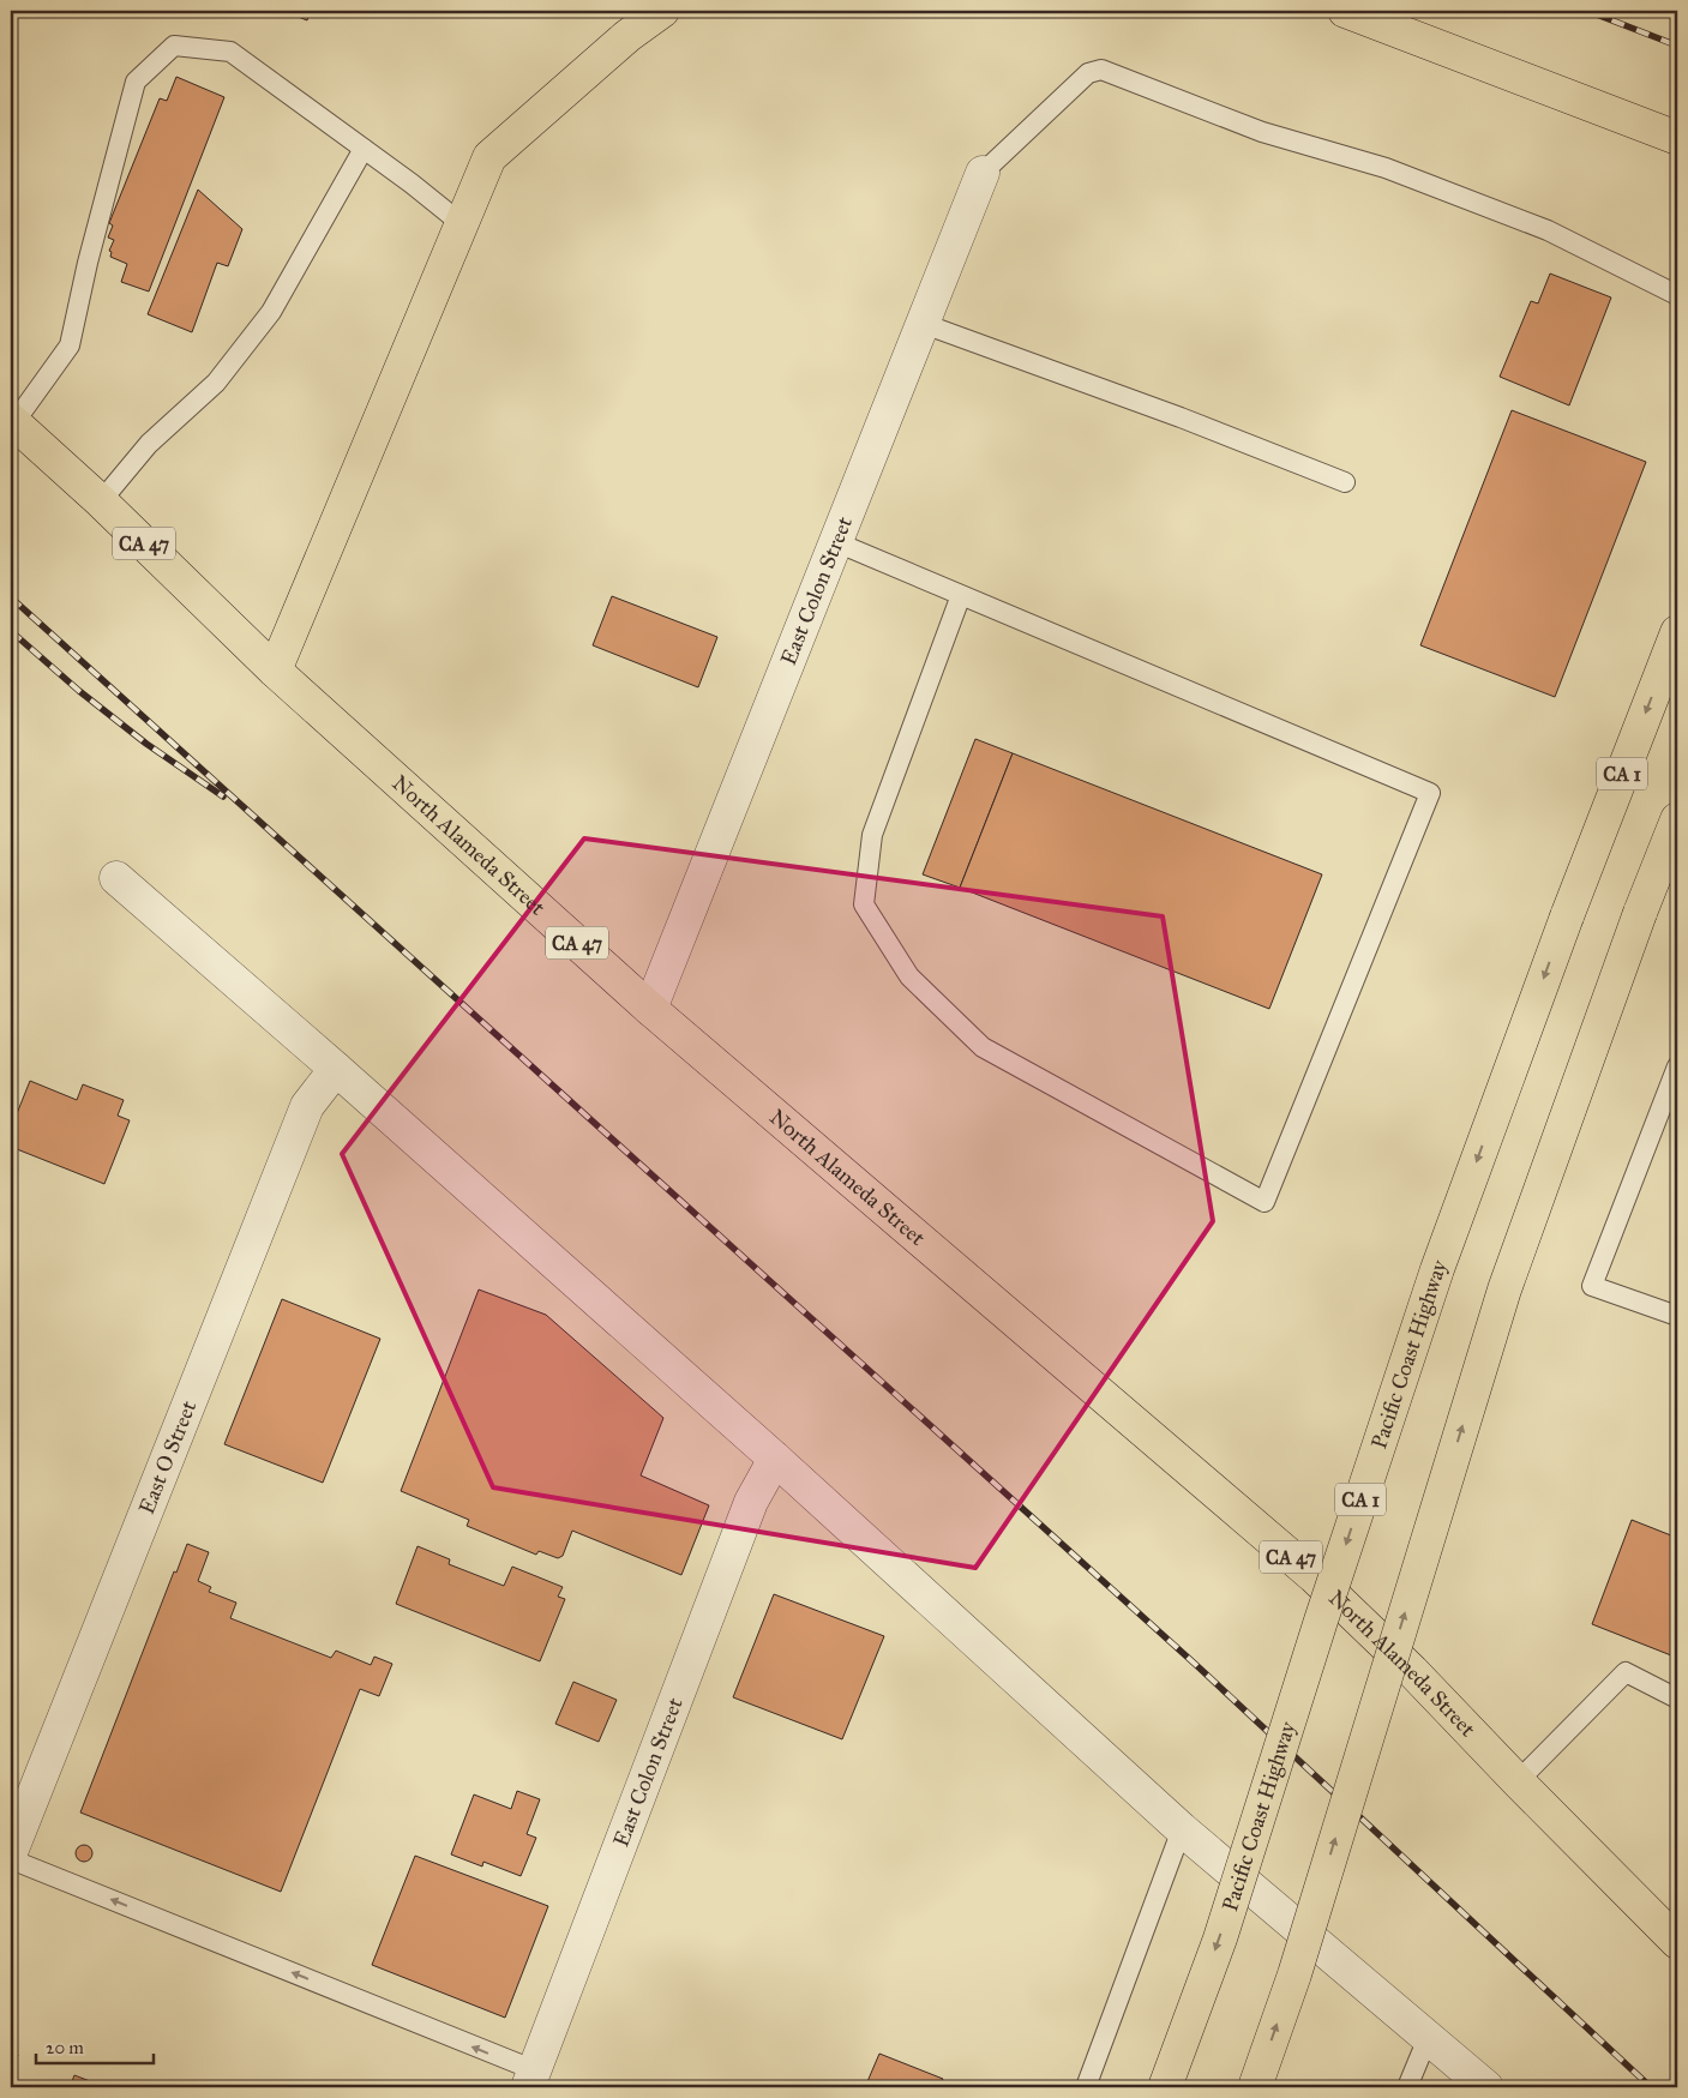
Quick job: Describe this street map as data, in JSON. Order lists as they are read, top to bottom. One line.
{"streets":{"main road":["CA 47","CA 1","North Alameda Street","Pacific Coast Highway"],"street":["East Colon Street","East O Street"]},"crossings":[["East Colon Street","North Alameda Street"]],"scale_bar":"20 m"}
